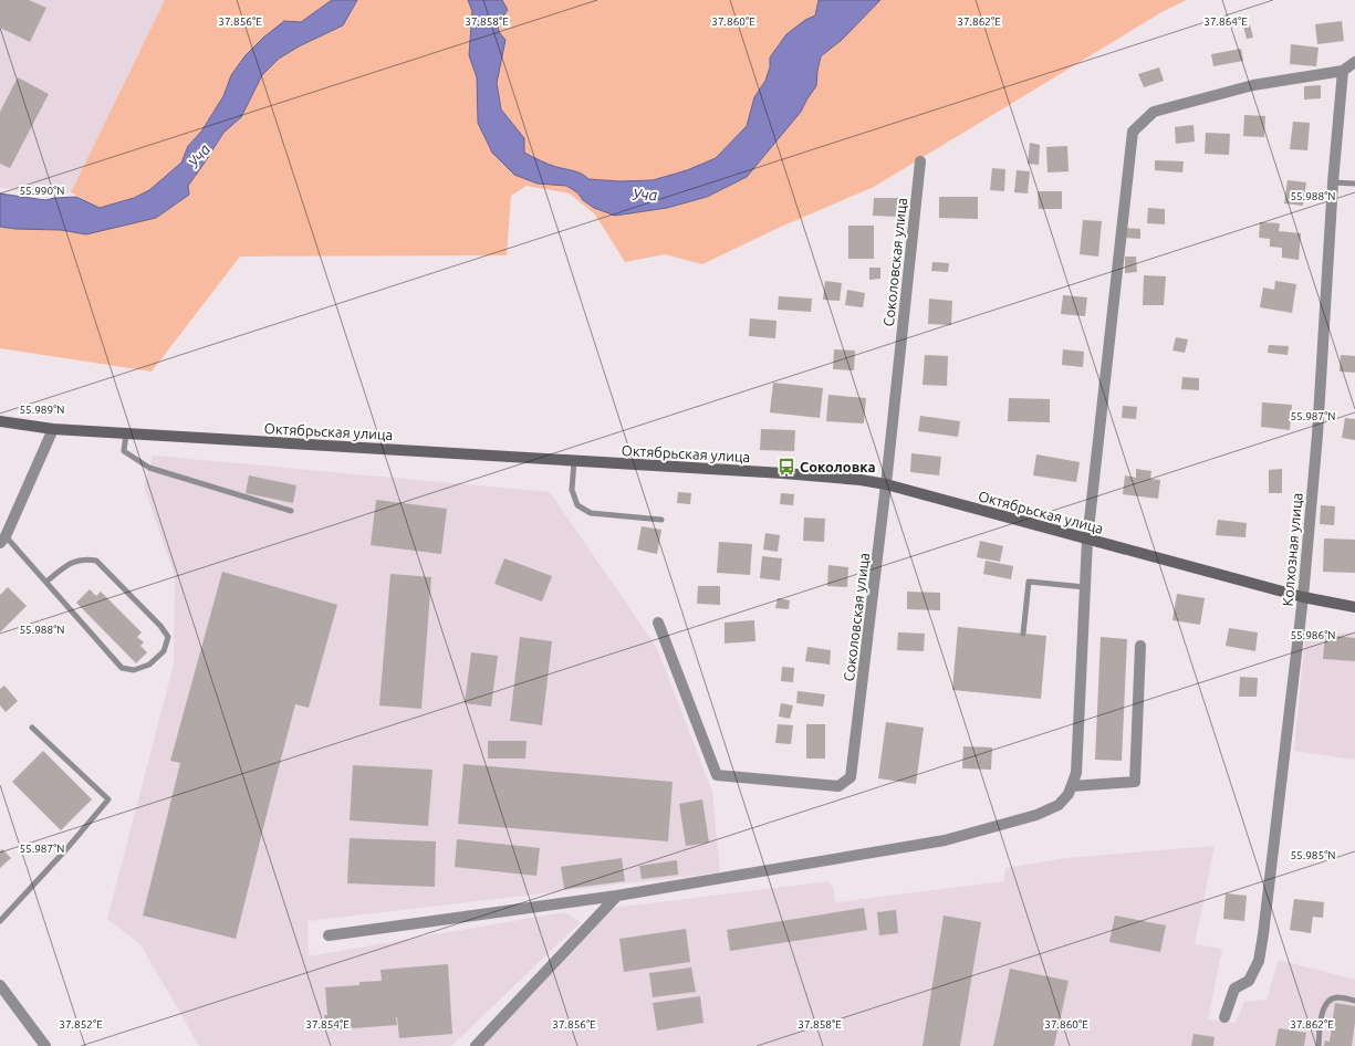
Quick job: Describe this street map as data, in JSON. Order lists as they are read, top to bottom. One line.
{"streets":{"street":["Соколовская улица","Октябрьская улица","Колхозная улица"]},"crossings":[["Соколовская улица","Октябрьская улица"],["Октябрьская улица","Колхозная улица"]],"water":["Уча"],"places":{"bus stop":["Соколовка"]},"coordinates":["37.856°E","37.858°E","37.860°E","37.862°E","37.864°E","55.990°N","55.988°N","55.989°N","55.987°N","55.986°N","55.985°N","37.852°E","37.854°E"]}
